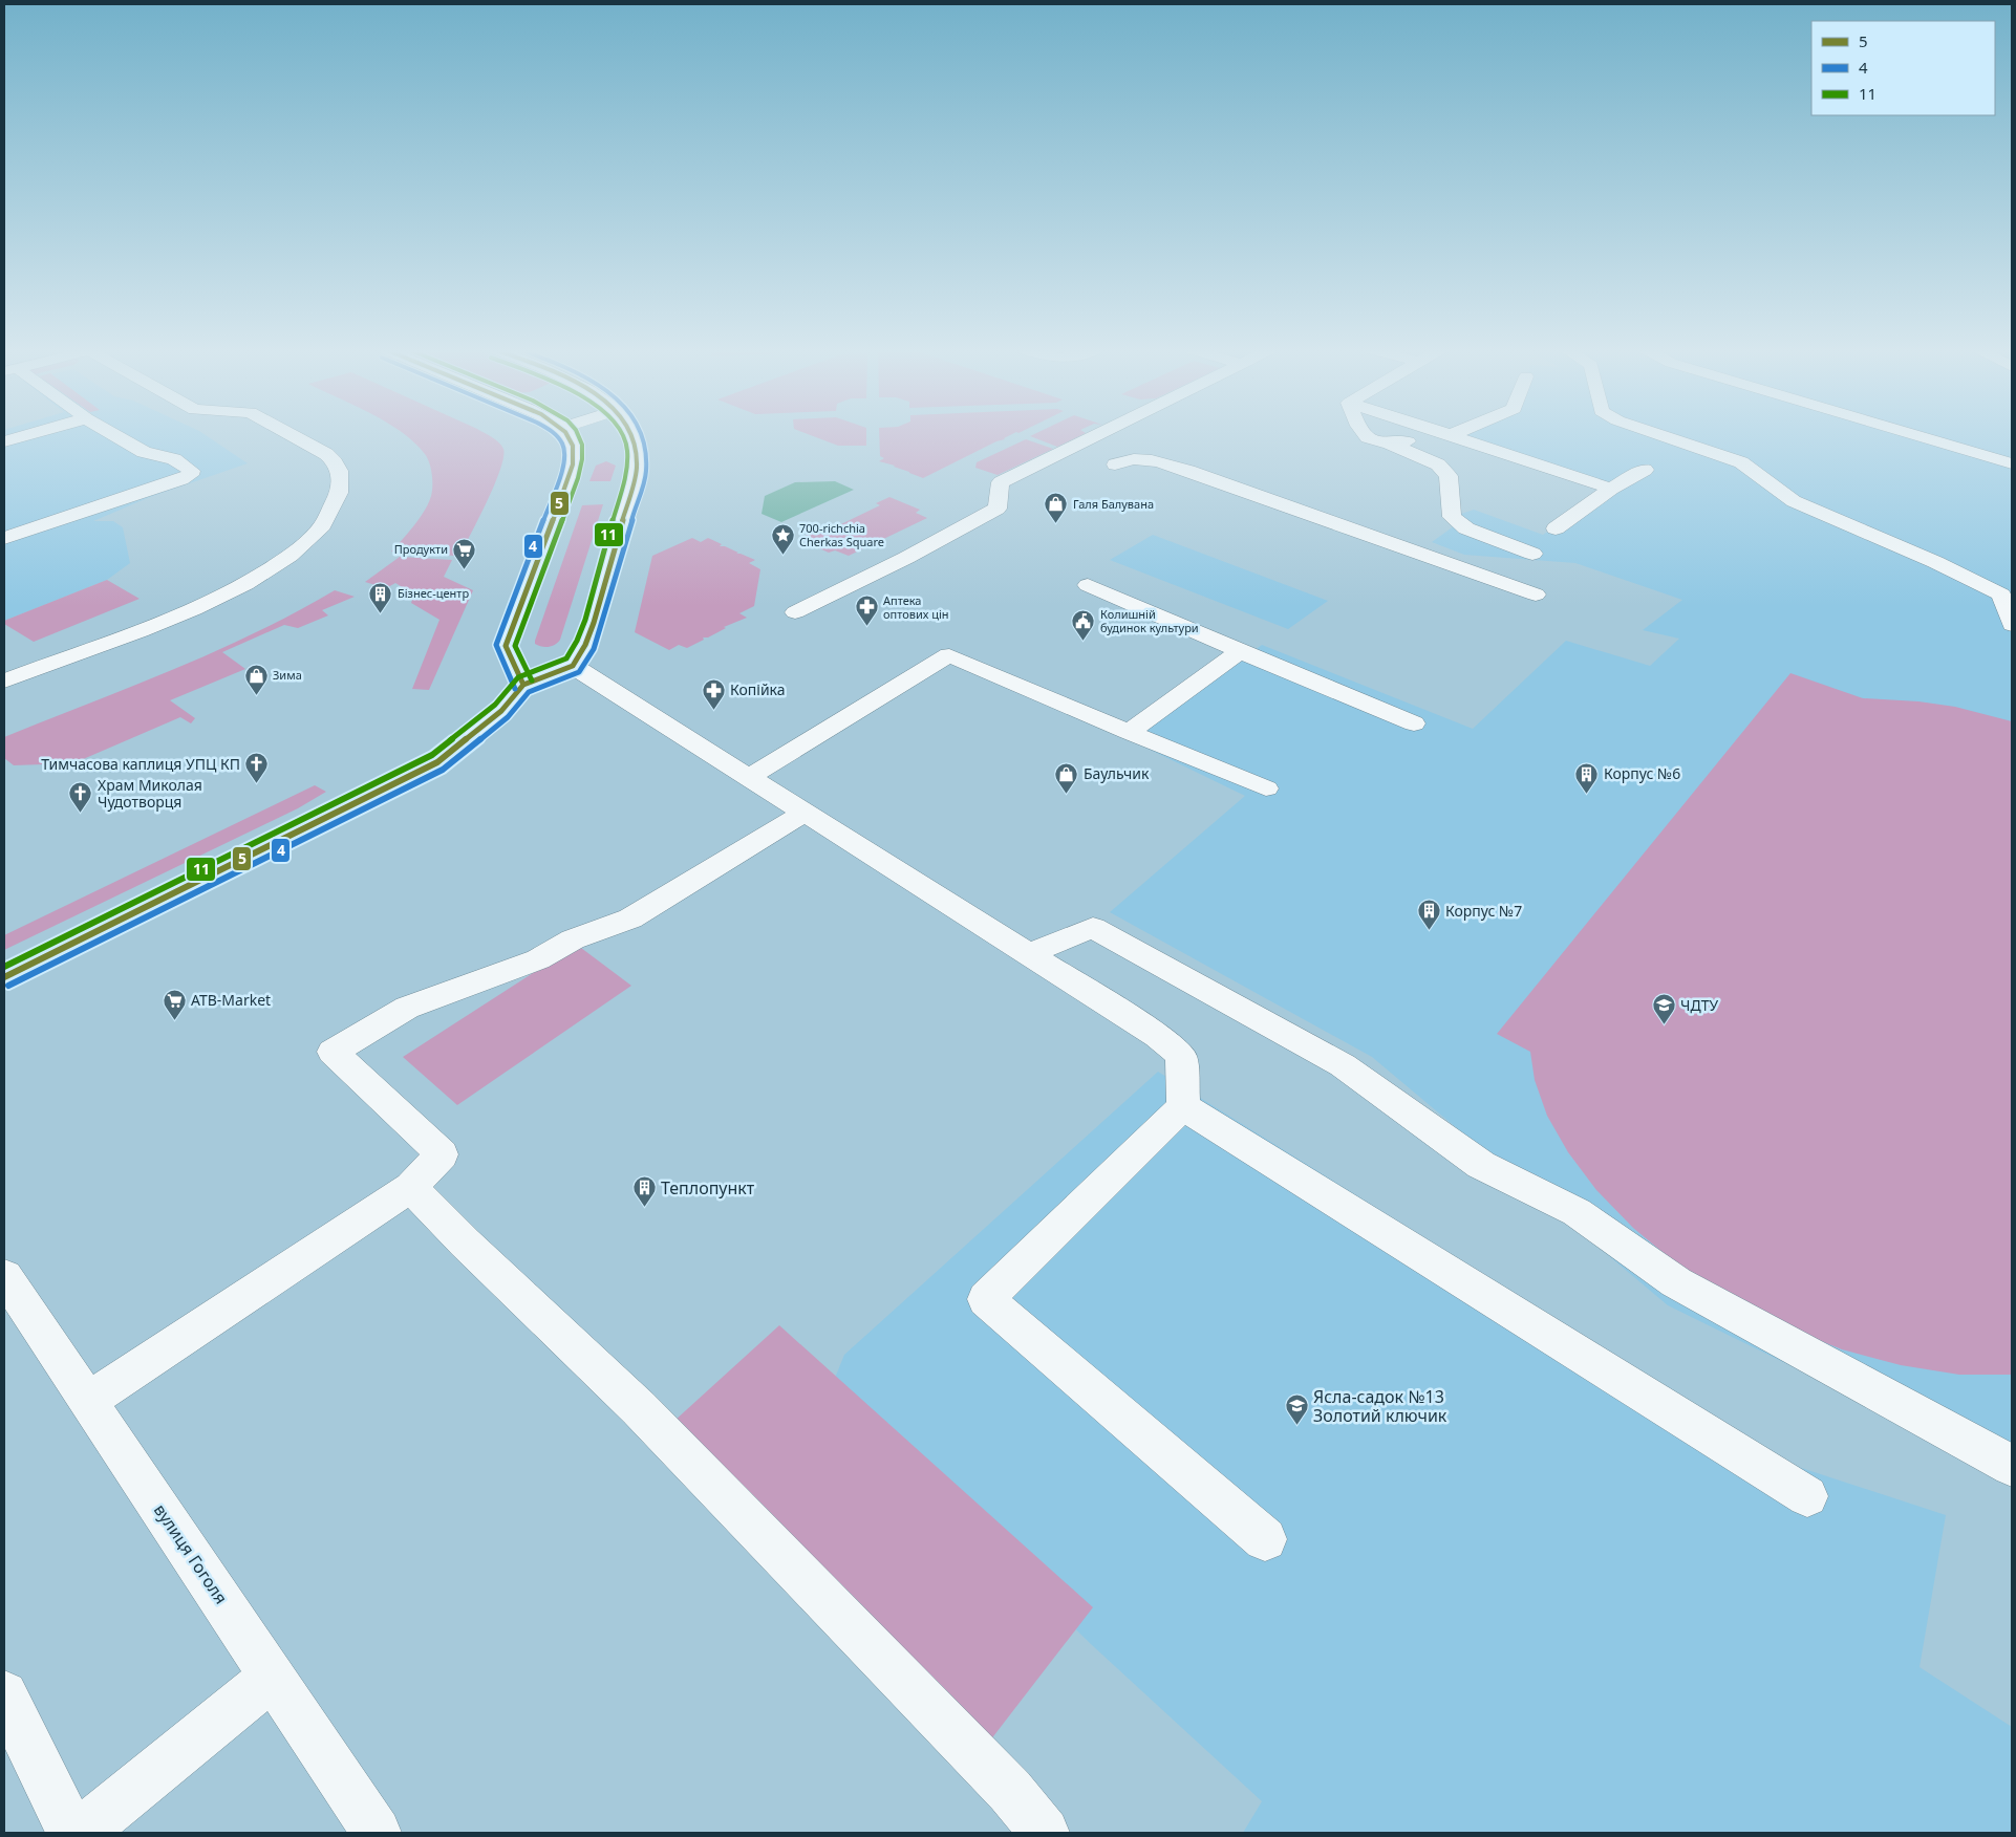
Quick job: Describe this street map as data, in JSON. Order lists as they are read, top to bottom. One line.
{"streets":{"main road":["вулиця Гоголя"]},"places":{"shop":["Галя Балувана","Зима","Баульчик"],"place":["700-richchia Cherkas Square"],"supermarket":["Продукти","ATB-Market"],"building":["Бізнес-центр","Корпус №6","Корпус №7","Теплопункт"],"pharmacy":["Аптека оптових цін","Копійка"],"public building":["Колишній будинок культури"],"church":["Тимчасова каплиця УПЦ КП","Храм Миколая Чудотворця"],"school or university":["ЧДТУ","Ясла-садок №13 Золотий ключик"]},"lines":["transit line 5","transit line 4","transit line 11"],"legend":["5","4","11"]}
